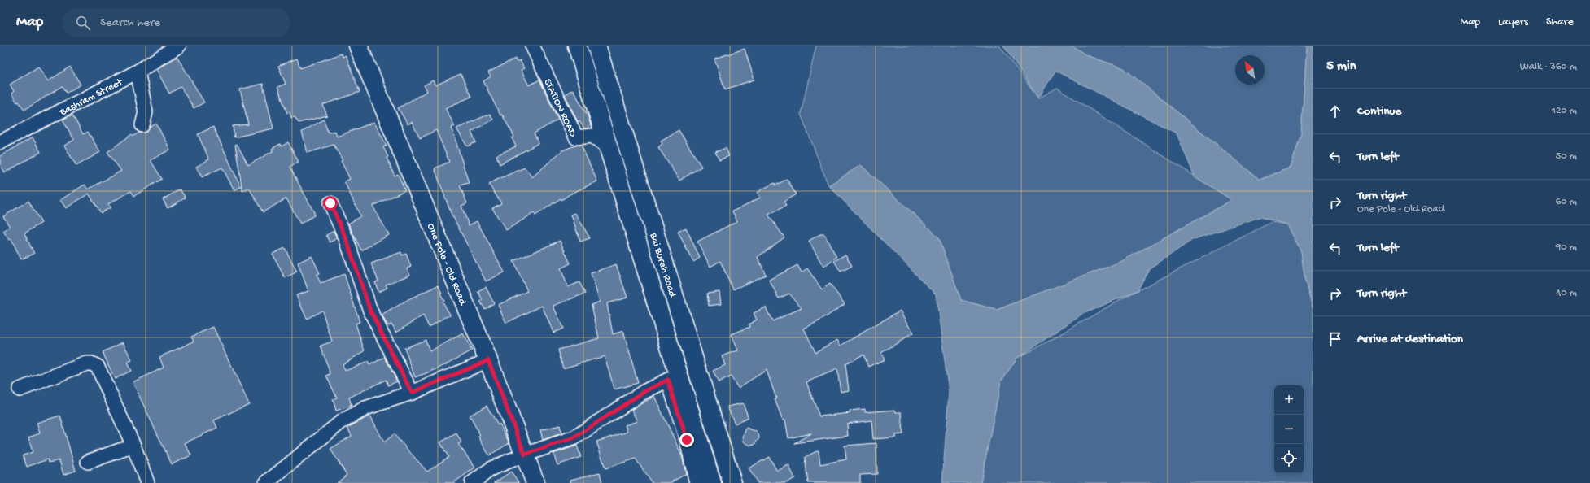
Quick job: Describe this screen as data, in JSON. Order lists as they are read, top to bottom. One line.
{"streets":{"main road":["One Pole - Old Road","Bai Bureh Road"],"street":["Bashram Street","STATION ROAD"]},"crossings":[["STATION ROAD","Bai Bureh Road"]],"north":"top left","page":{"header":"Map","search":"Search here","nav":["Map","Layers","Share"],"heading":["5 min","Walk · 360 m"],"list":[["Continue","120 m"],["Turn left","50 m"],["Turn right","One Pole - Old Road","60 m"],["Turn left","90 m"],["Turn right","40 m"],"Arrive at destination"],"map_buttons":["+","−"]}}
